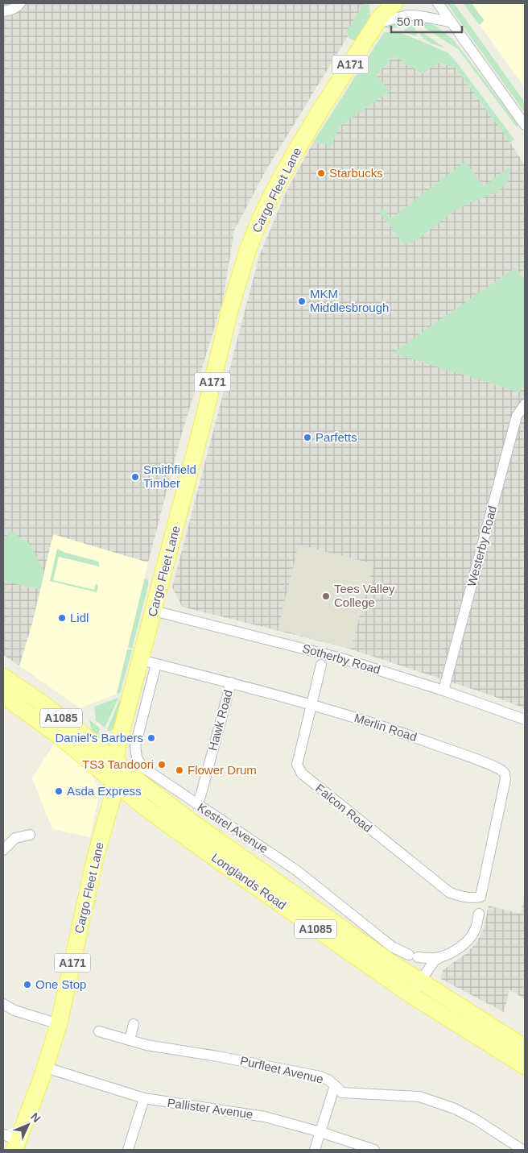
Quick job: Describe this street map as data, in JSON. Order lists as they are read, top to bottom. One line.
{"streets":{"main road":["A171","Cargo Fleet Lane","A1085","Longlands Road"],"street":["Westerby Road","Sotherby Road","Hawk Road","Merlin Road","Falcon Road","Kestrel Avenue","Purfleet Avenue","Pallister Avenue"]},"crossings":[["Cargo Fleet Lane","Sotherby Road"],["Cargo Fleet Lane","Merlin Road"],["Cargo Fleet Lane","Kestrel Avenue"],["Cargo Fleet Lane","Longlands Road"],["Cargo Fleet Lane","Pallister Avenue"],["Westerby Road","Sotherby Road"],["Hawk Road","Merlin Road"],["Hawk Road","Kestrel Avenue"],["Merlin Road","Falcon Road"],["Merlin Road","Kestrel Avenue"]],"places":["Starbucks","MKM Middlesbrough","Parfetts","Smithfield Timber","Tees Valley College","Lidl","Daniel's Barbers","TS3 Tandoori","Flower Drum","Asda Express","One Stop"],"scale_bar":"50 m","north":"top right"}
